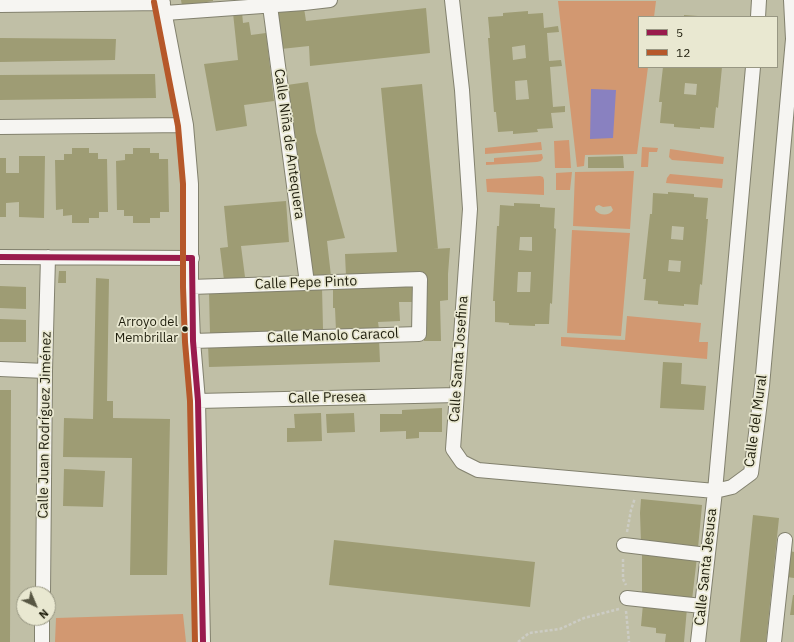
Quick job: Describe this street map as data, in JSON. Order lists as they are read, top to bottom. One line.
{"streets":{"street":["Calle Niña de Antequera","Calle Pepe Pinto","Calle Manolo Caracol","Calle Santa Josefina","Calle Presea","Calle del Mural","Calle Juan Rodríguez Jiménez","Calle Santa Jesusa"]},"crossings":[["Calle Niña de Antequera","Calle Pepe Pinto"],["Calle Pepe Pinto","Calle Manolo Caracol"],["Calle Santa Josefina","Calle Presea"],["Calle Santa Josefina","Calle del Mural"],["Calle Santa Josefina","Calle Santa Jesusa"],["Calle del Mural","Calle Santa Jesusa"]],"places":["Arroyo del Membrillar"],"lines":["transit line 12","transit line 5"],"legend":["5","12"],"north":"bottom right"}
